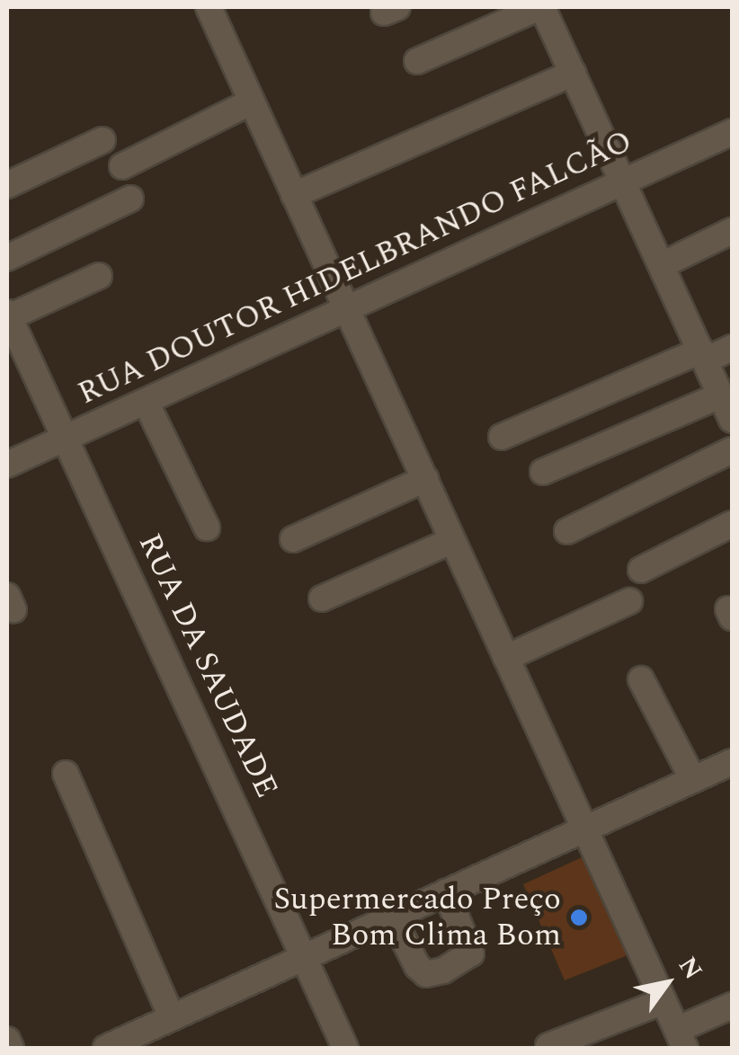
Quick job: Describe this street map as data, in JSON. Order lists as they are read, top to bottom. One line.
{"streets":{"street":["RUA DOUTOR HIDELBRANDO FALCÃO","RUA DA SAUDADE"]},"crossings":[["RUA DOUTOR HIDELBRANDO FALCÃO","RUA DA SAUDADE"]],"places":["Supermercado Preço Bom Clima Bom"],"north":"top right"}
